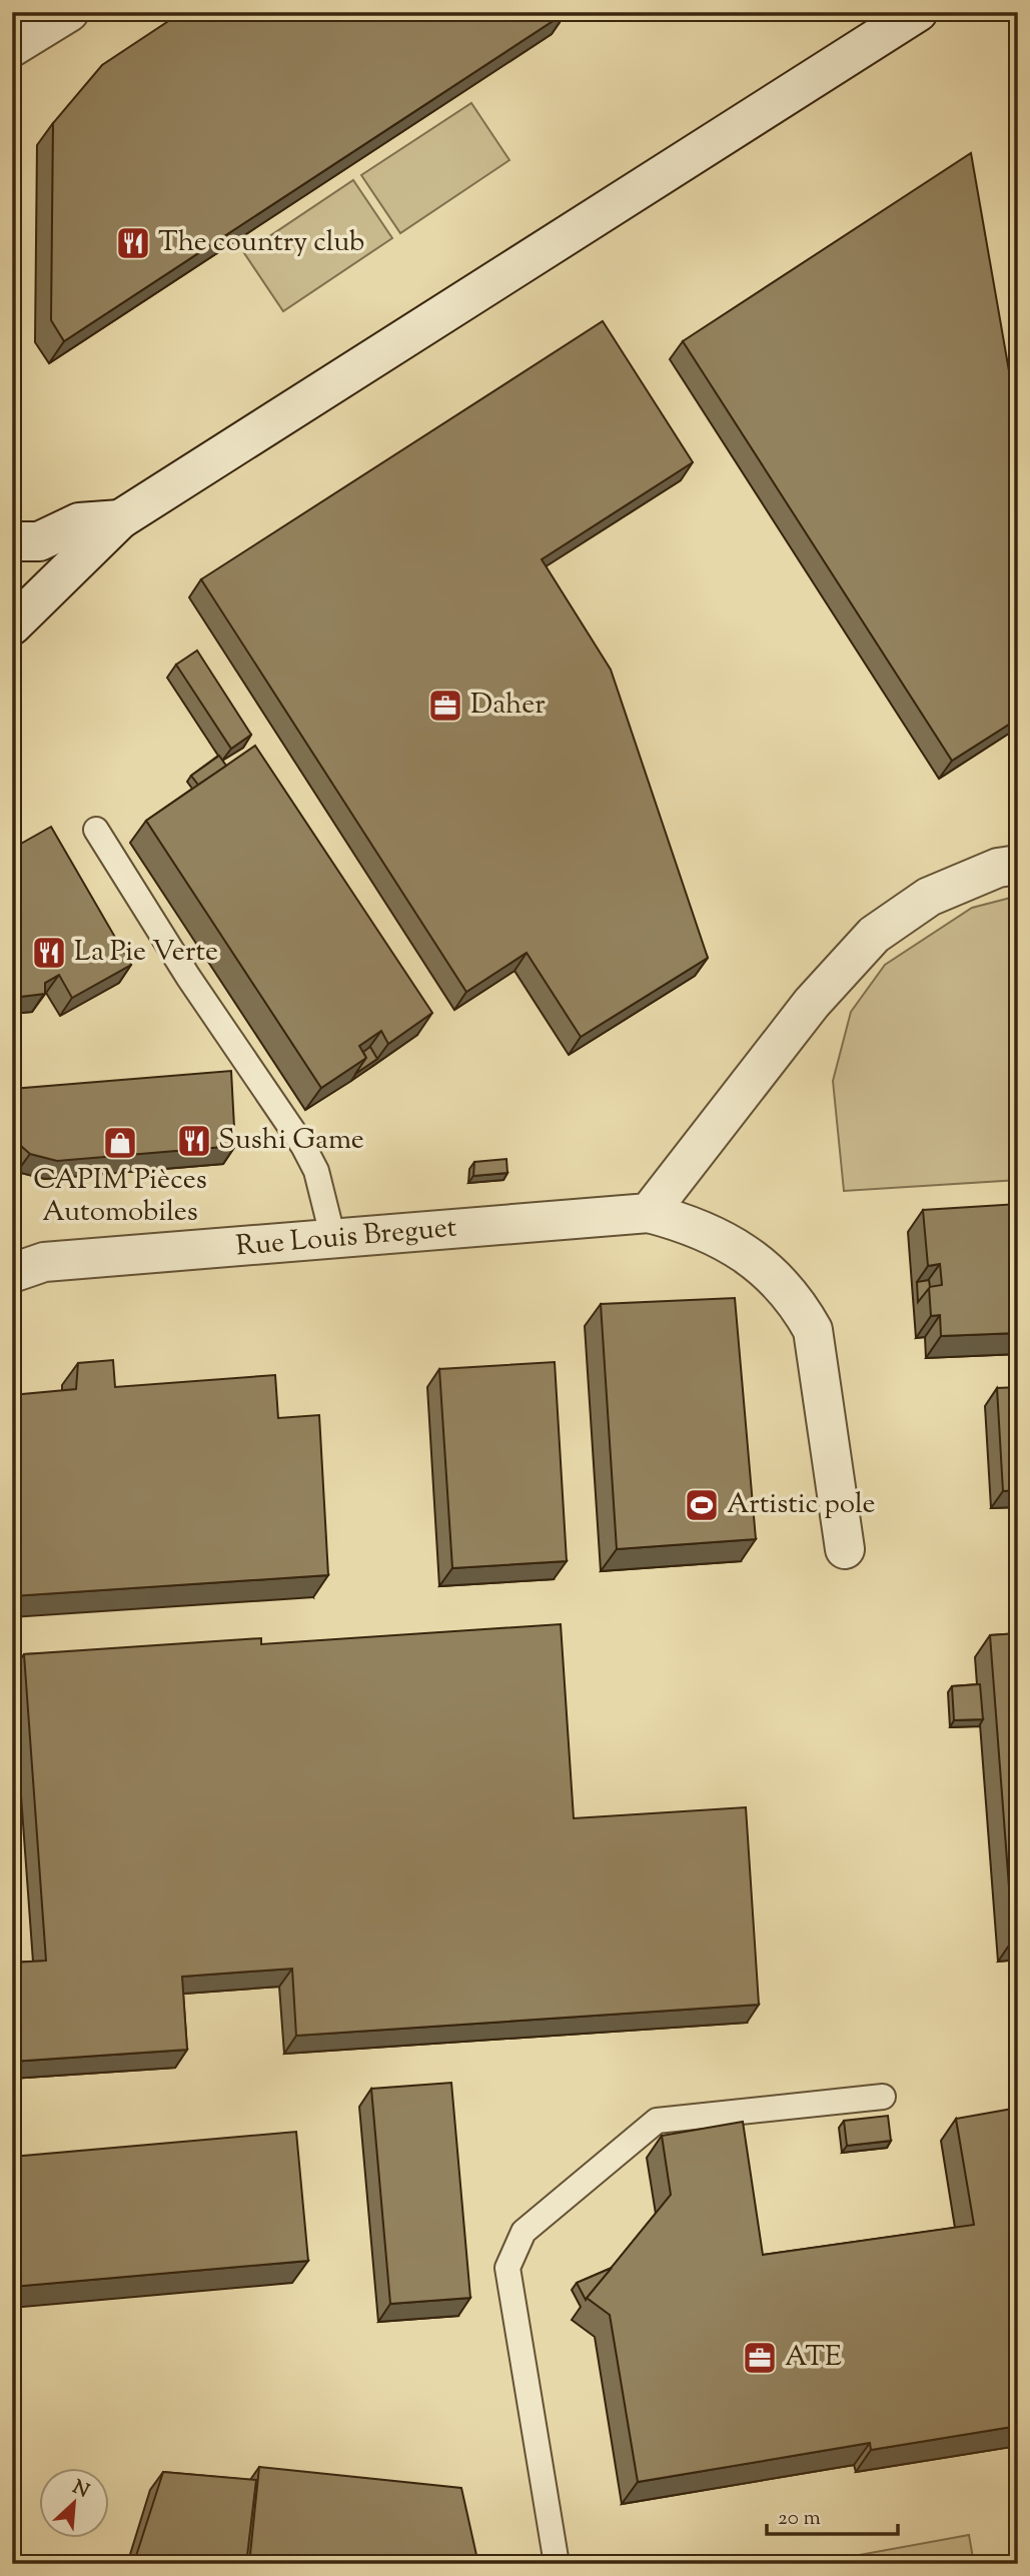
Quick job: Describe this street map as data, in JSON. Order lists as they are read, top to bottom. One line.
{"streets":{"street":["Rue Louis Breguet"]},"places":{"restaurant":["The country club","La Pie Verte","Sushi Game"],"office":["Daher","ATE"],"shop":["CAPIM Pièces Automobiles"],"sports":["Artistic pole"]},"scale_bar":"20 m","north":"top right"}
